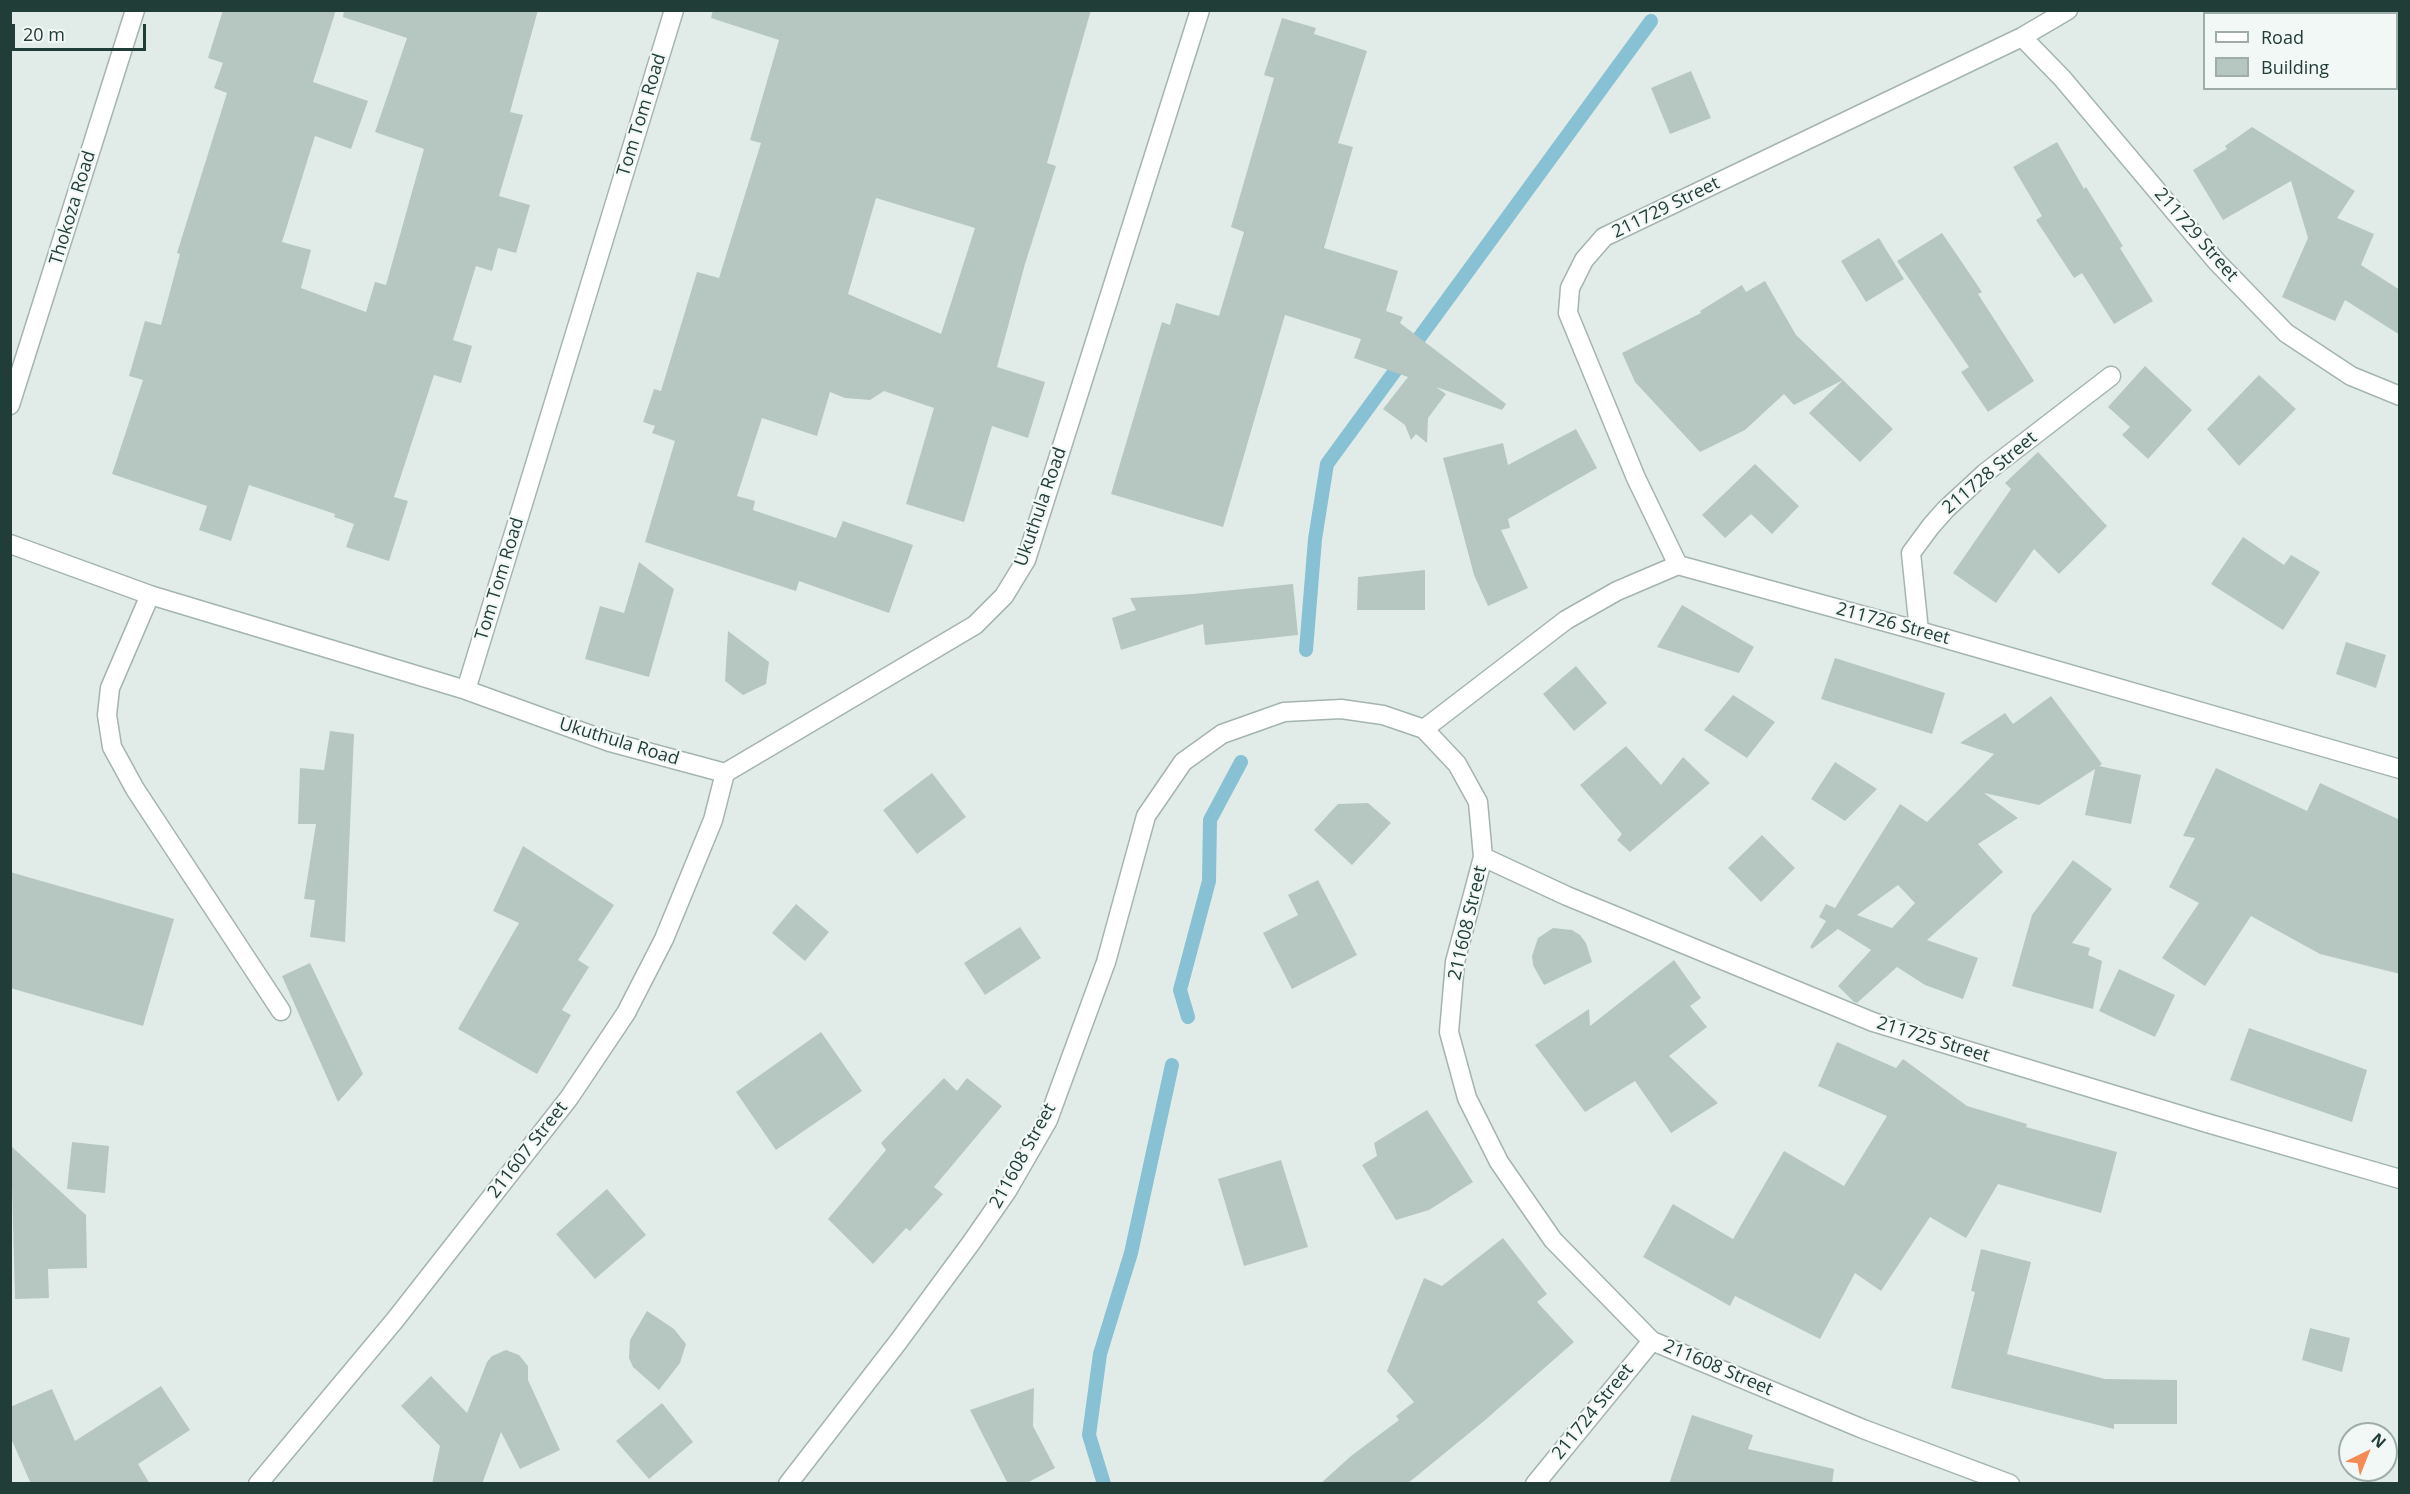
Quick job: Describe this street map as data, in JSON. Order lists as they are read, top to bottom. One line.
{"streets":{"street":["Tom Tom Road","Thokoza Road","211729 Street","211728 Street","Ukuthula Road","211726 Street","211608 Street","211725 Street","211607 Street","211724 Street"]},"crossings":[["Tom Tom Road","Ukuthula Road"],["211729 Street","211726 Street"],["211728 Street","211726 Street"],["Ukuthula Road","211607 Street"],["211608 Street","211725 Street"],["211608 Street","211724 Street"]],"legend":["Road","Building"],"scale_bar":"20 m","north":"top right"}
